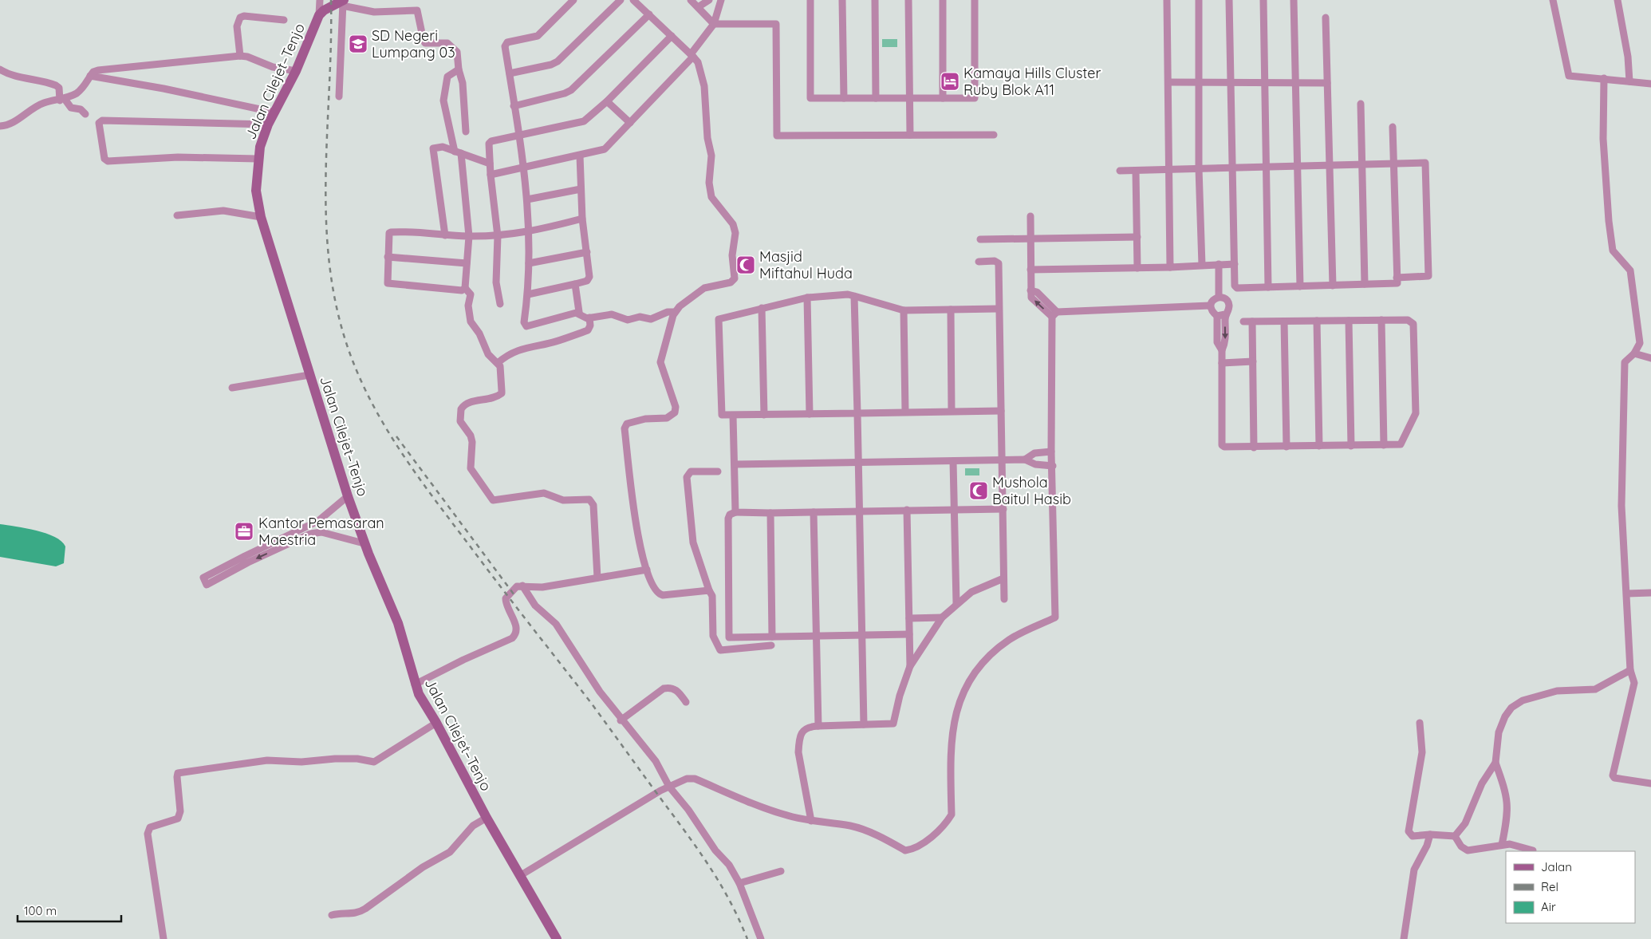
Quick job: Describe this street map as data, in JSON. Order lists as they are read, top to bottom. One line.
{"streets":{"main road":["Jalan Cilejet–Tenjo"]},"places":{"school or university":["SD Negeri Lumpang 03"],"hotel":["Kamaya Hills Cluster Ruby Blok A11"],"mosque":["Masjid Miftahul Huda","Mushola Baitul Hasib"],"office":["Kantor Pemasaran Maestria"]},"legend":["Jalan","Rel","Air"],"scale_bar":"100 m"}
